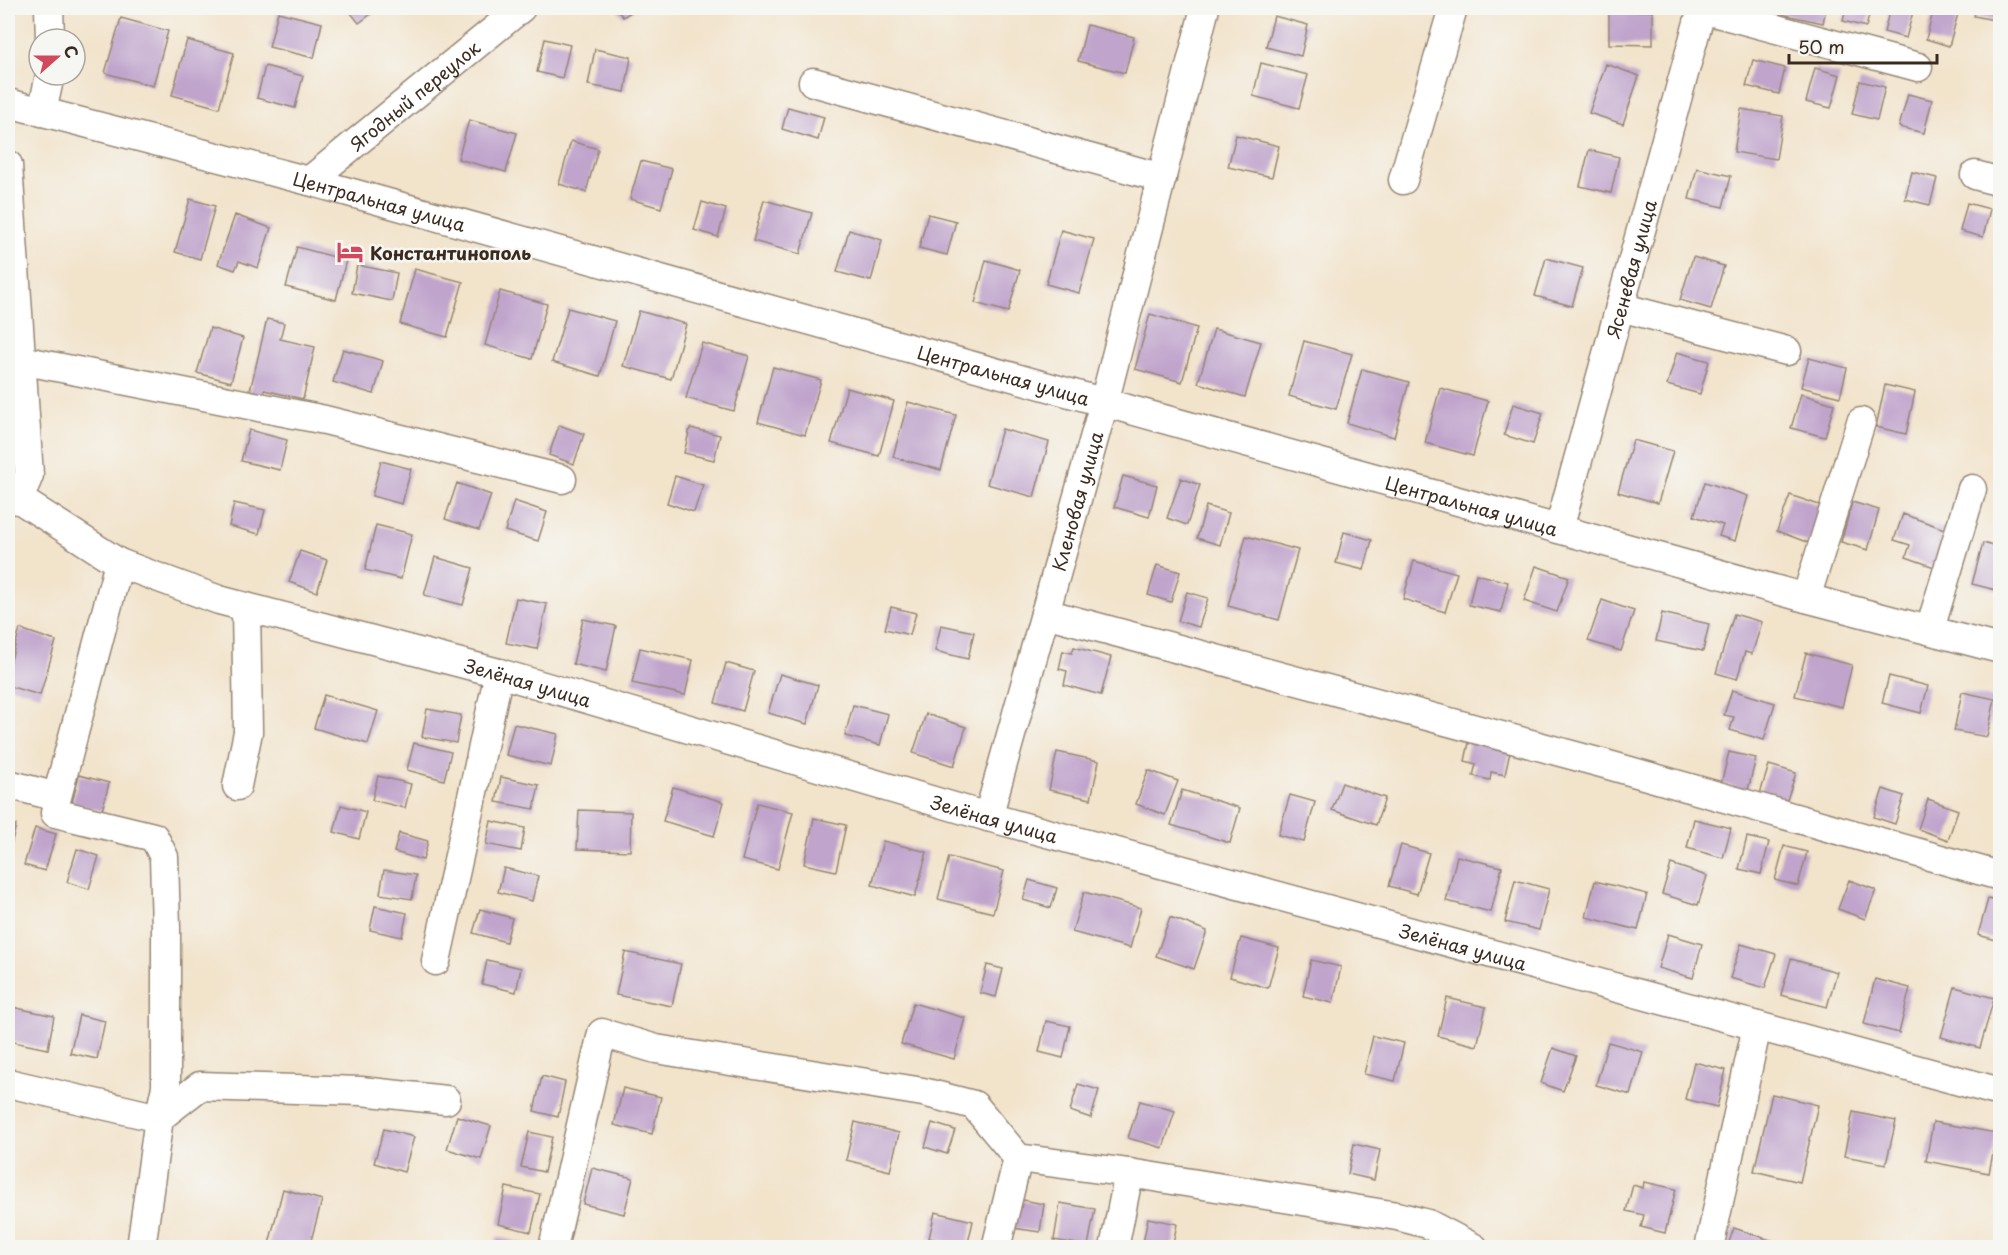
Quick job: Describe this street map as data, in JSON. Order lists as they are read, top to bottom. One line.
{"streets":{"street":["Ягодный переулок","Центральная улица","Ясеневая улица","Кленовая улица","Зелёная улица"]},"crossings":[["Ягодный переулок","Центральная улица"],["Центральная улица","Ясеневая улица"],["Центральная улица","Кленовая улица"],["Кленовая улица","Зелёная улица"]],"places":{"hotel":["Константинополь"]},"scale_bar":"50 m","north":"right"}
